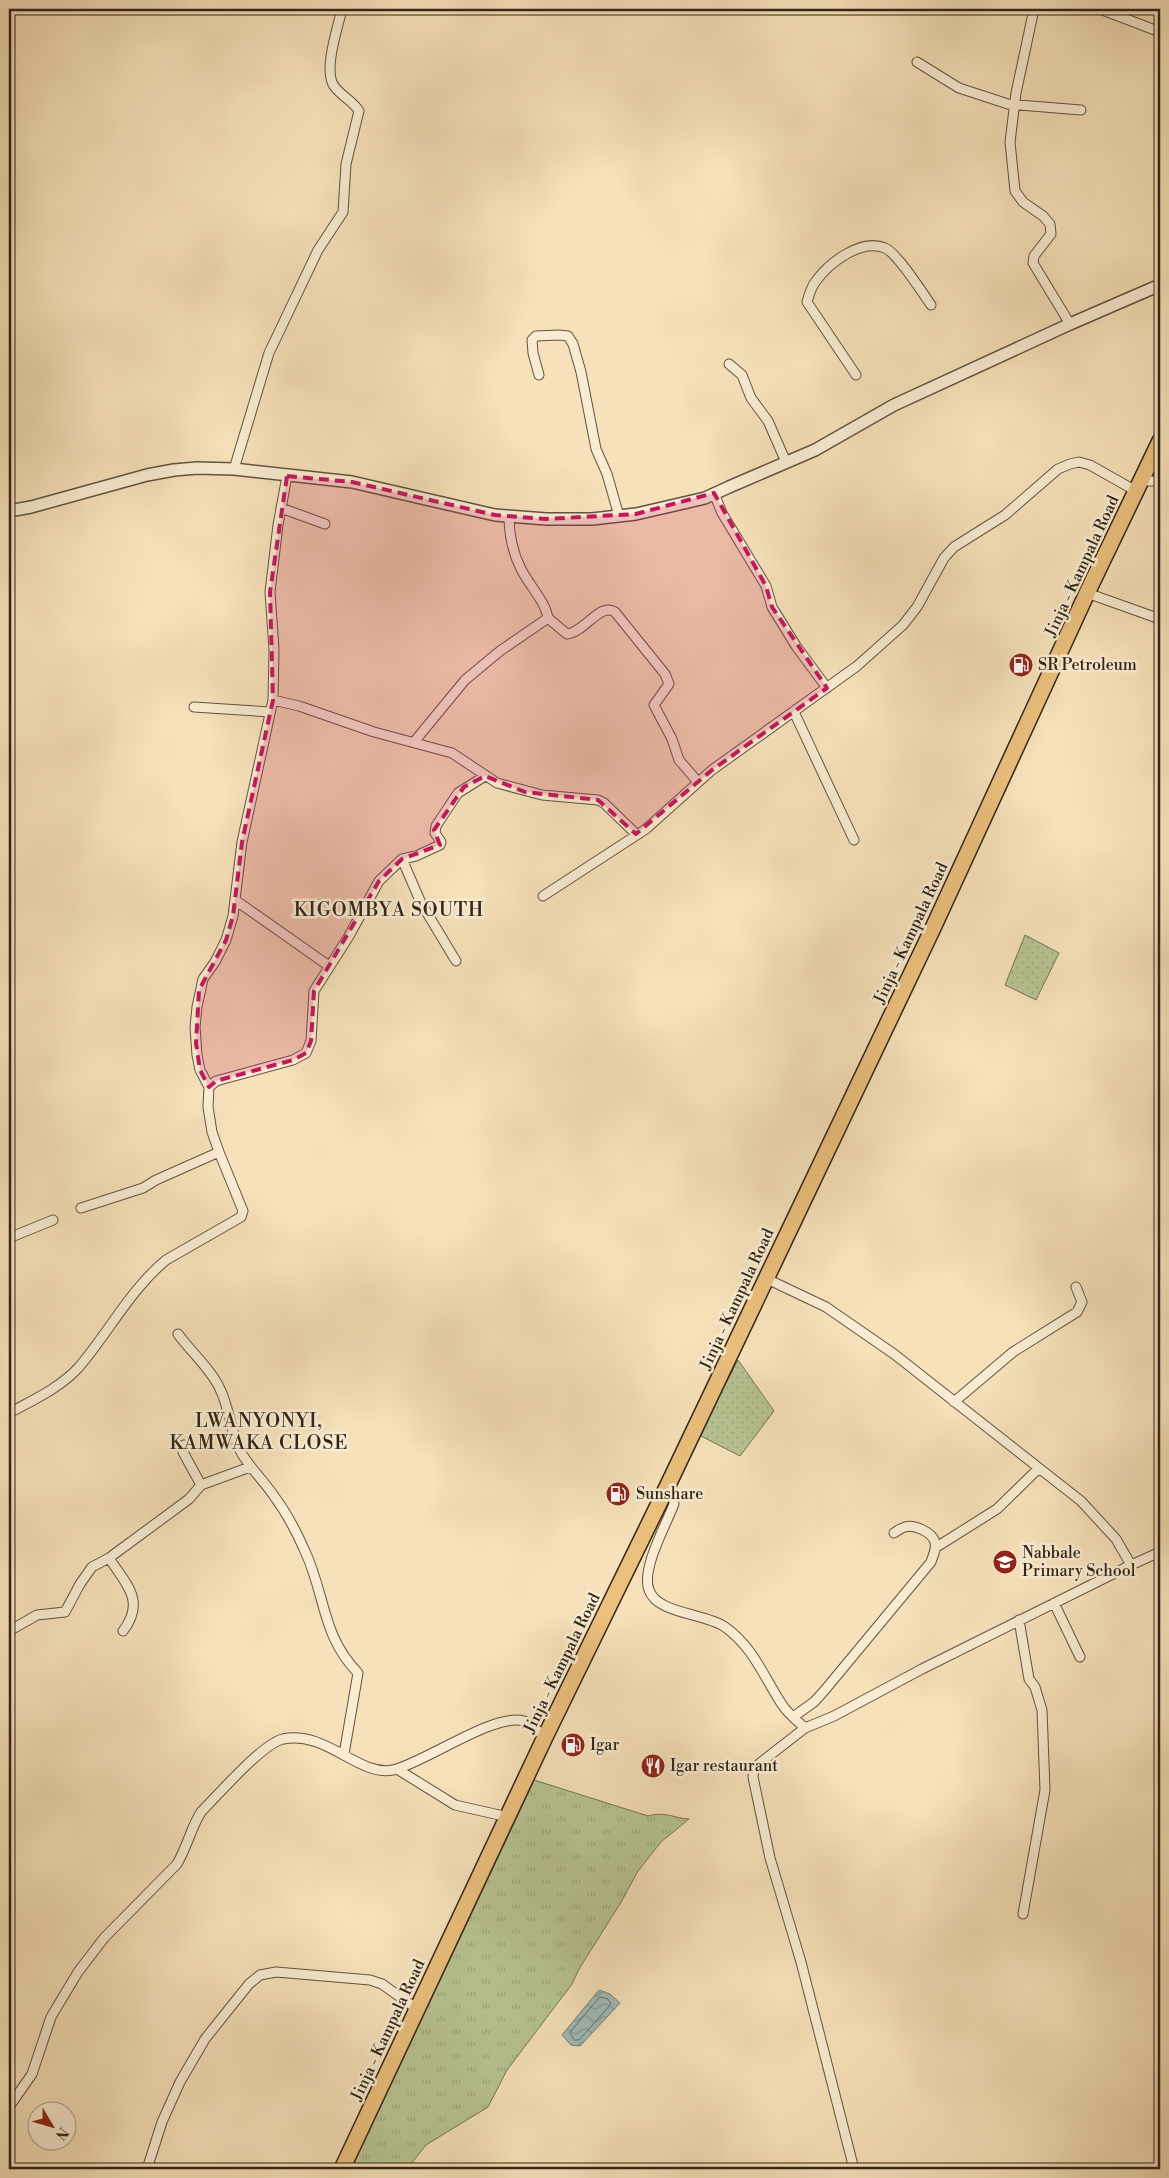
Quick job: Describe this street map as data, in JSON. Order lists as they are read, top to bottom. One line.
{"streets":{"highway":["Jinja - Kampala Road"]},"districts":["KIGOMBYA SOUTH","LWANYONYI, KAMWAKA CLOSE"],"places":{"fuel station":["SR Petroleum","Sunshare","Igar"],"school or university":["Nabbale Primary School"],"restaurant":["Igar restaurant"]},"north":"bottom right"}
